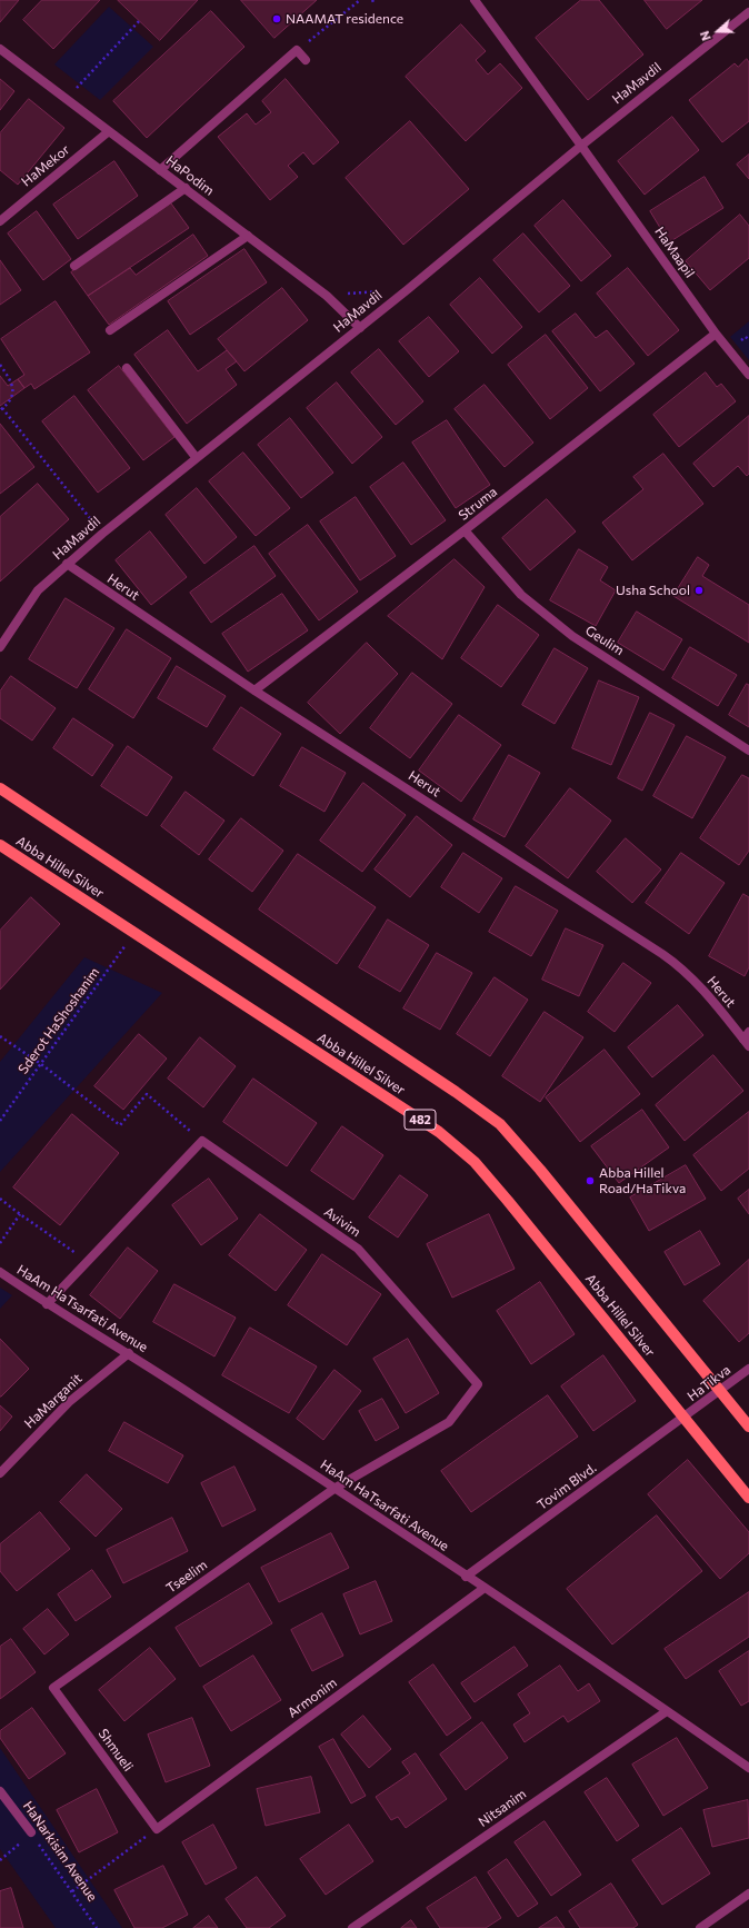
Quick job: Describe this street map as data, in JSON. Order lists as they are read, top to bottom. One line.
{"streets":{"main road":["Abba Hillel Silver","482"],"street":["HaMavdil","HaMekor","HaPodim","HaMaapil","Struma","Herut","Geulim","Avivim","HaAm HaTsarfati Avenue","HaTikva","HaMarganit","Tovim Blvd.","Tseelim","Armonim","Shmueli","Nitsanim","HaNarkisim Avenue"],"path":["Sderot HaShoshanim"]},"crossings":[["HaMavdil","HaPodim"],["HaMavdil","HaMaapil"],["HaMavdil","Herut"],["HaMekor","HaPodim"],["HaMaapil","Struma"],["Struma","Herut"],["Struma","Geulim"],["Abba Hillel Silver","Sderot HaShoshanim"],["Abba Hillel Silver","HaTikva"],["Abba Hillel Silver","Tovim Blvd."],["Avivim","HaAm HaTsarfati Avenue"],["Avivim","Tseelim"],["HaAm HaTsarfati Avenue","HaMarganit"],["HaAm HaTsarfati Avenue","Tovim Blvd."],["HaAm HaTsarfati Avenue","Tseelim"],["HaAm HaTsarfati Avenue","Armonim"],["HaAm HaTsarfati Avenue","Nitsanim"],["HaTikva","Tovim Blvd."],["Tseelim","Shmueli"],["Armonim","Shmueli"]],"places":["NAAMAT residence","Usha School","Abba Hillel Road/HaTikva"],"north":"left"}
